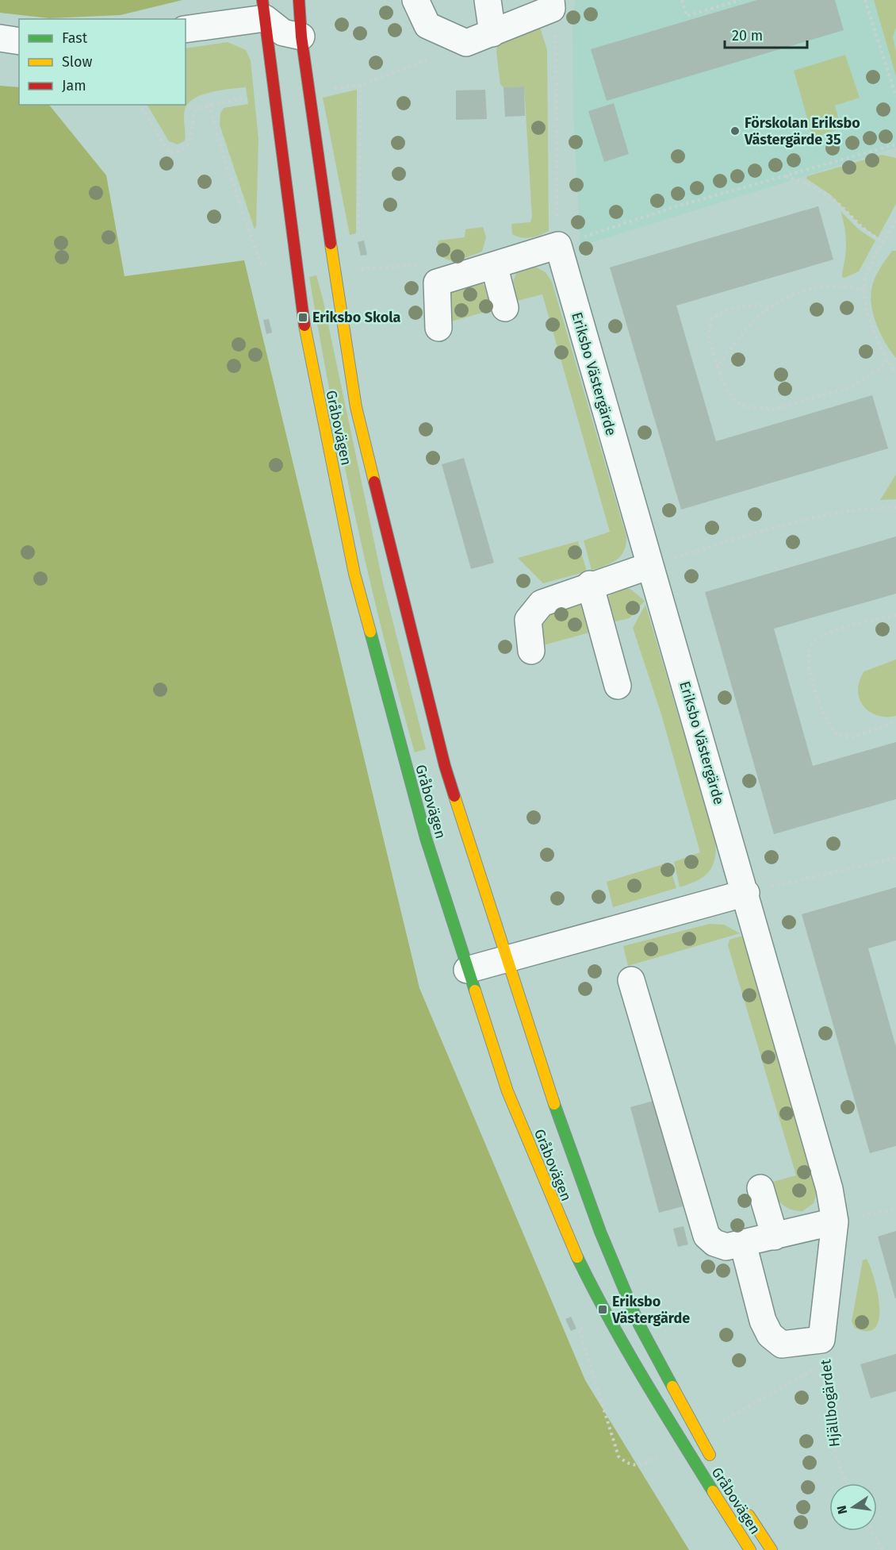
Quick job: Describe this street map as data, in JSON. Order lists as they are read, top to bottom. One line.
{"streets":{"main road":["Gråbovägen"],"street":["Eriksbo Västergärde"],"path":["Hjällbogärdet"]},"crossings":[["Eriksbo Västergärde","Hjällbogärdet"]],"places":{"other":["Förskolan Eriksbo Västergärde 35"],"transit":["Eriksbo Skola","Eriksbo Västergärde"]},"legend":["Fast","Slow","Jam"],"scale_bar":"20 m","north":"left"}
